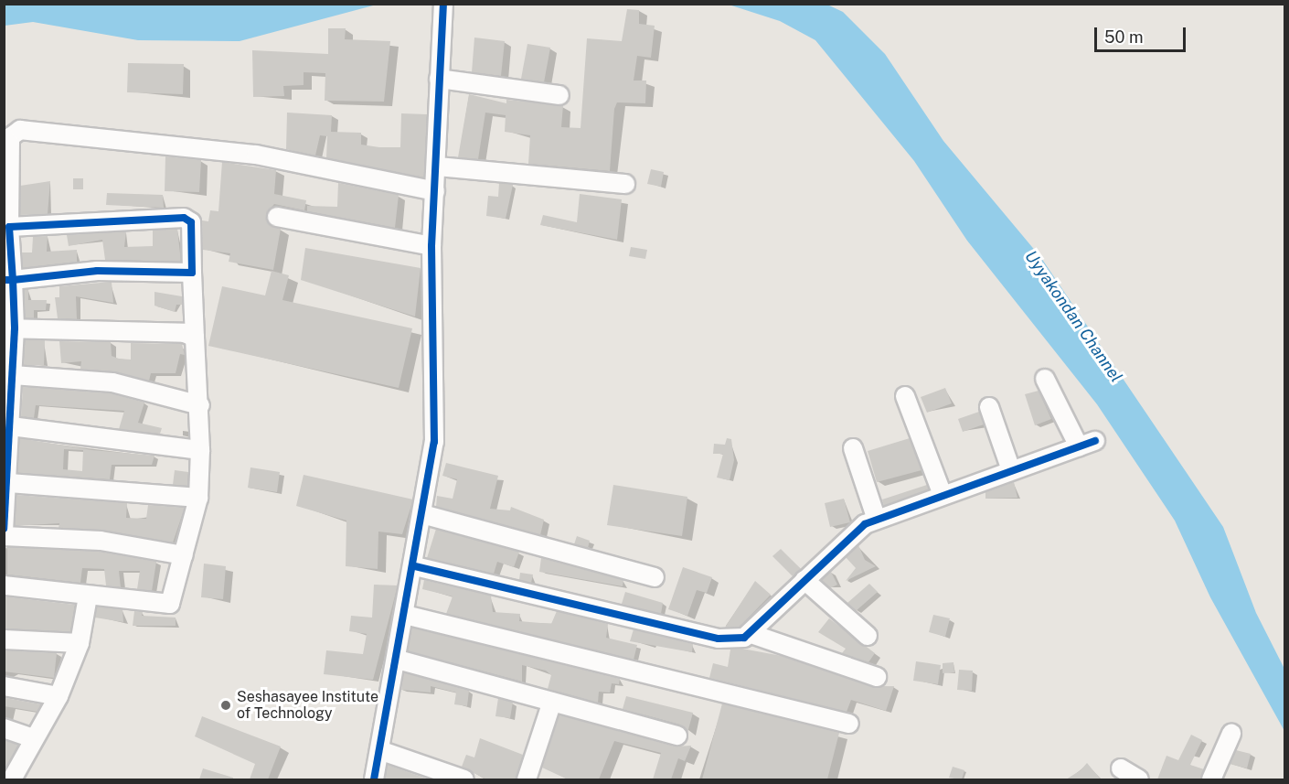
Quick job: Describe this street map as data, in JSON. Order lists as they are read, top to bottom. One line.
{"water":["Uyyakondan Channel"],"places":["Seshasayee Institute of Technology"],"scale_bar":"50 m"}
